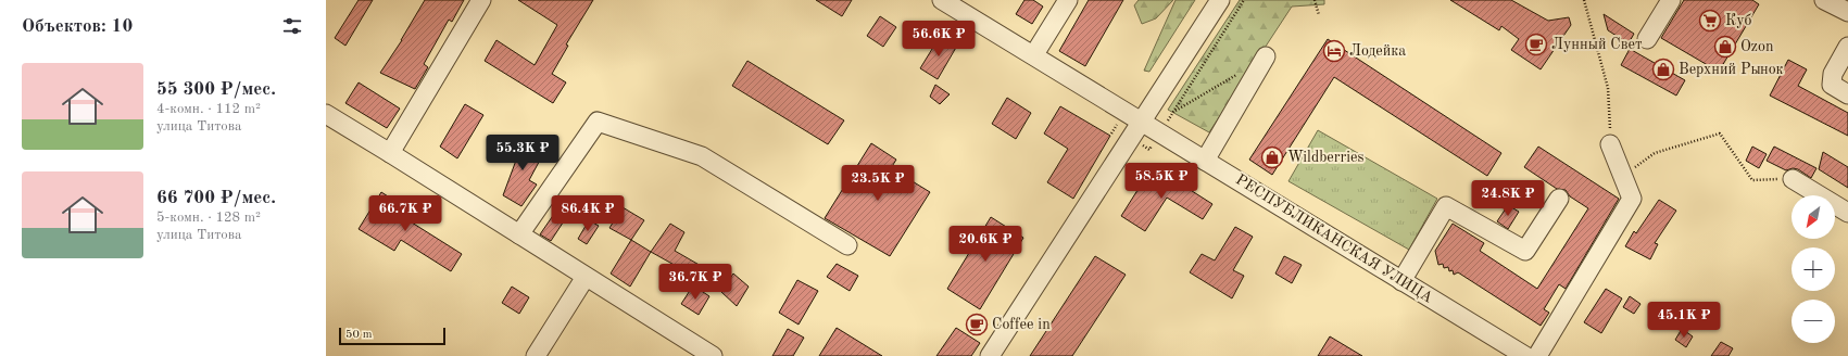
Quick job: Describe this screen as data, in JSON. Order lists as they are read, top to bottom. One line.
{"streets":{"street":["РЕСПУБЛИКАНСКАЯ УЛИЦА"]},"places":{"supermarket":["Куб"],"cafe":["Лунный Свет","Coffee in"],"shop":["Ozon","Верхний Рынок","Wildberries"],"hotel":["Лодейка"]},"scale_bar":"50 m","north":"bottom left","page":{"heading":"Объектов: 10","price":["56.6K ₽","55.3K ₽","58.5K ₽","23.5K ₽","24.8K ₽","66.7K ₽","86.4K ₽","20.6K ₽","36.7K ₽","45.1K ₽"],"list":[{"name":"55 300 ₽/мес.","note":"4-комн. · 112 m² · улица Титова"},{"name":"66 700 ₽/мес.","note":"5-комн. · 128 m² · улица Титова"}],"map_buttons":["+","−"],"scale":"50 m"}}
